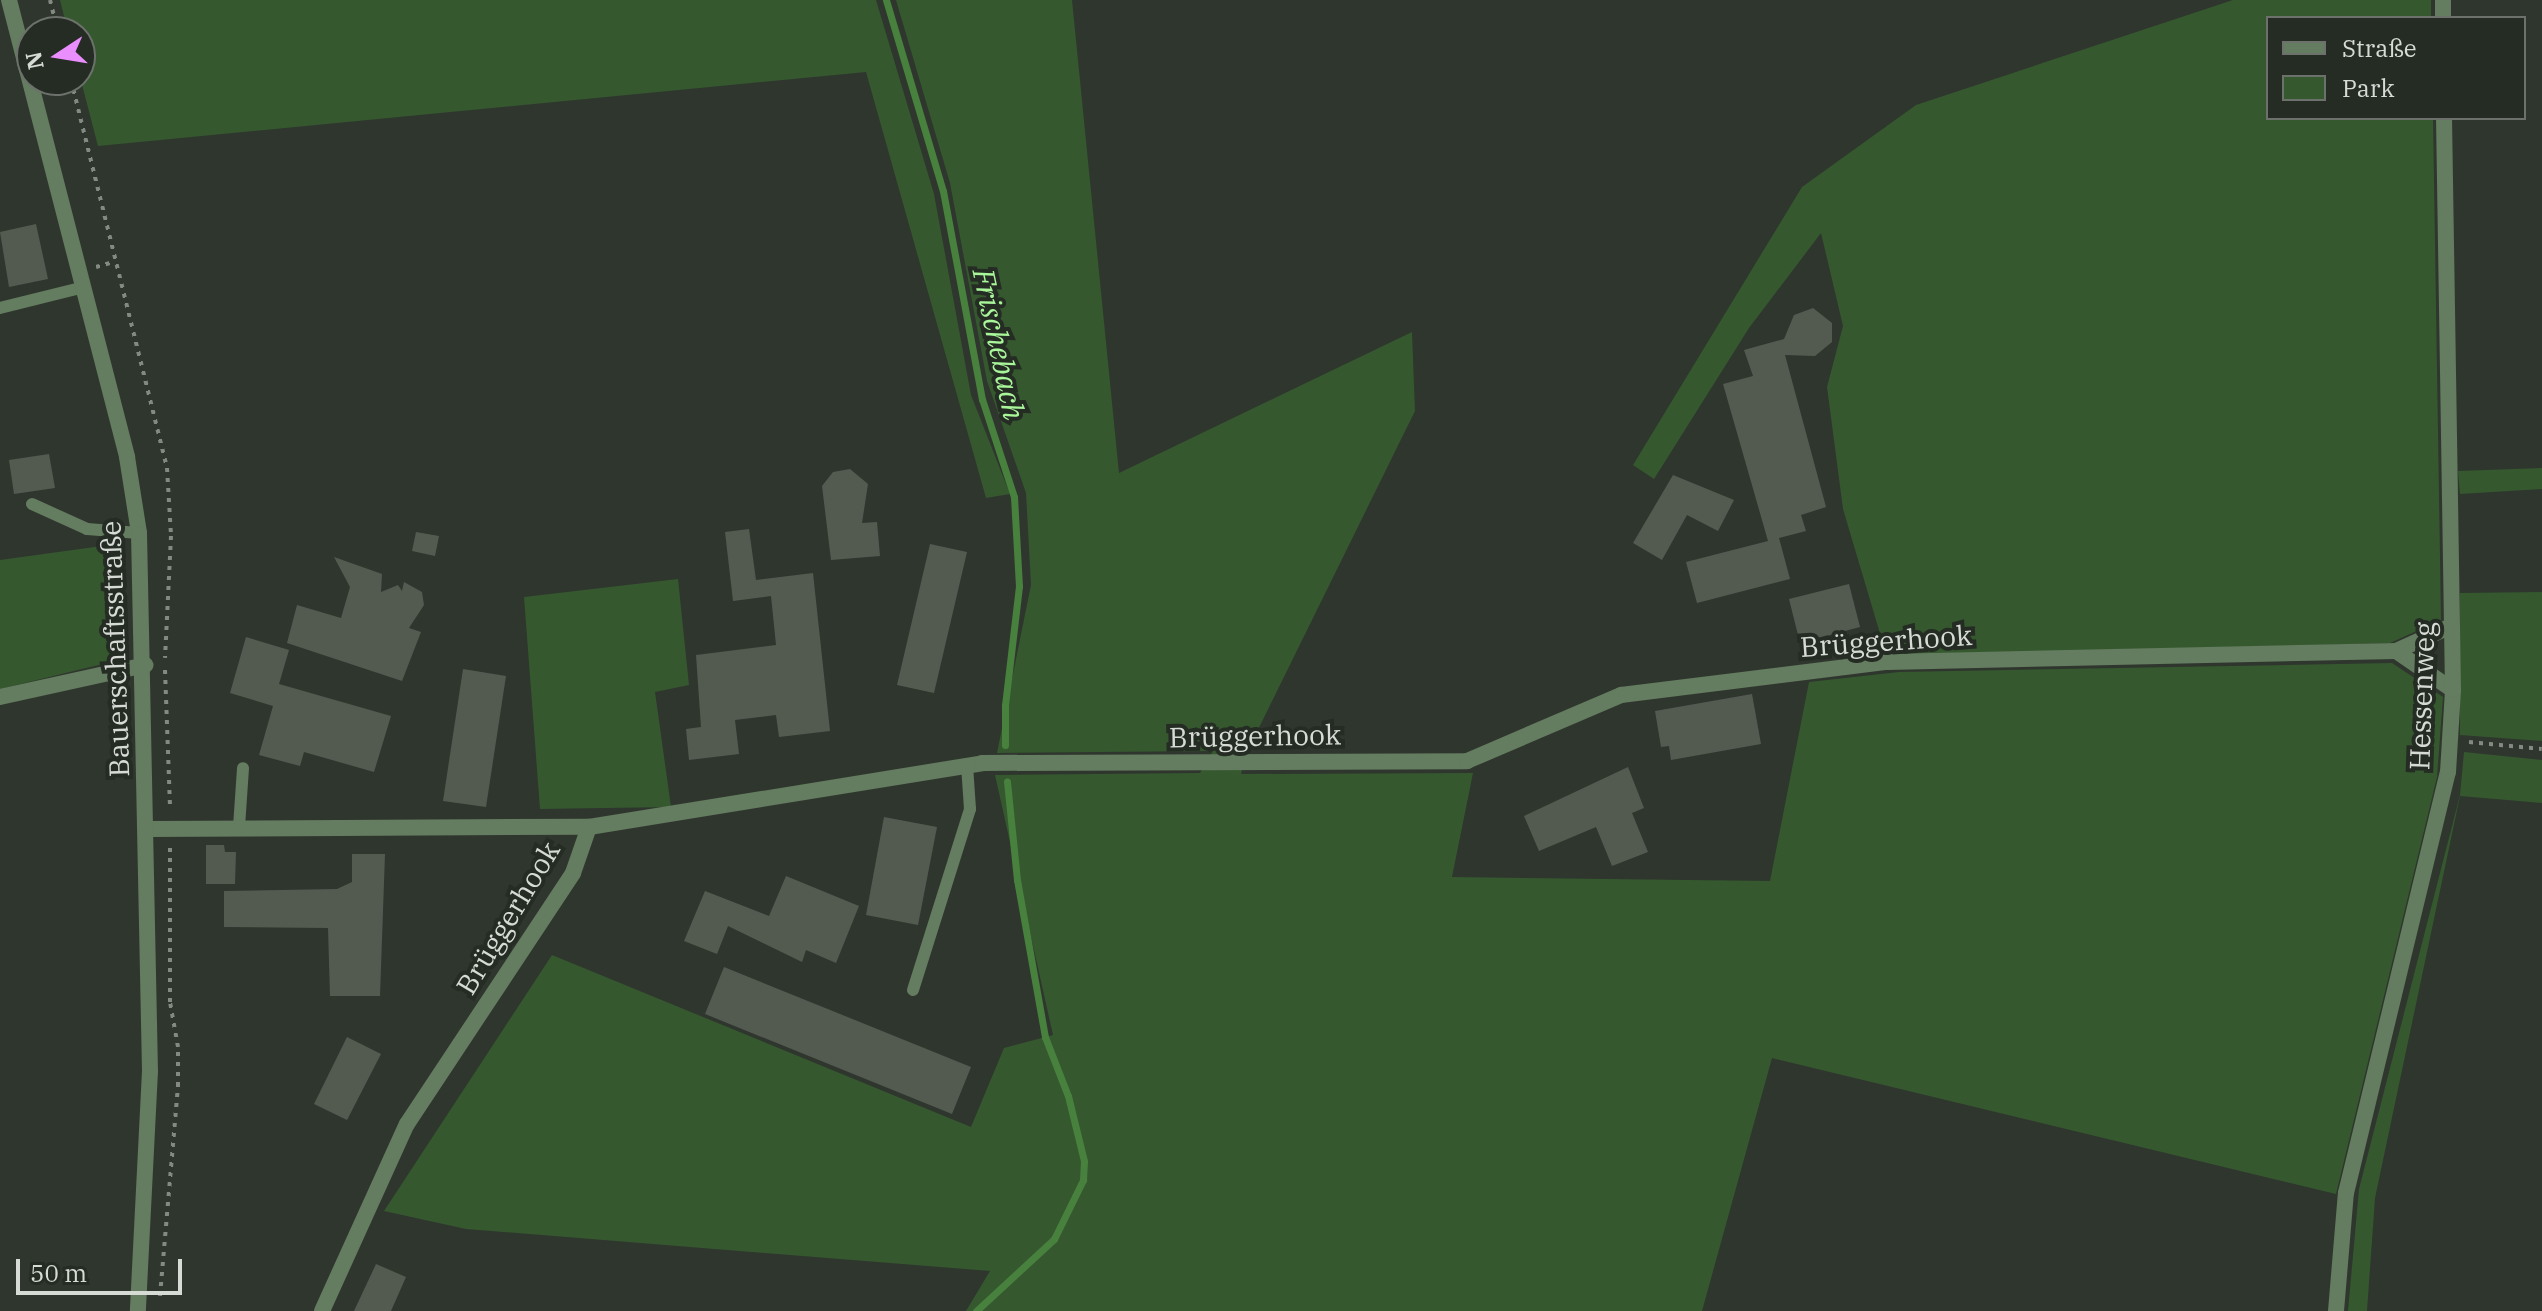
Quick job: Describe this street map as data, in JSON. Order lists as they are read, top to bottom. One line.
{"streets":{"street":["Brüggerhook","Bauerschaftsstraße","Hessenweg"]},"water":["Frischebach"],"legend":["Straße","Park"],"scale_bar":"50 m","north":"left"}
